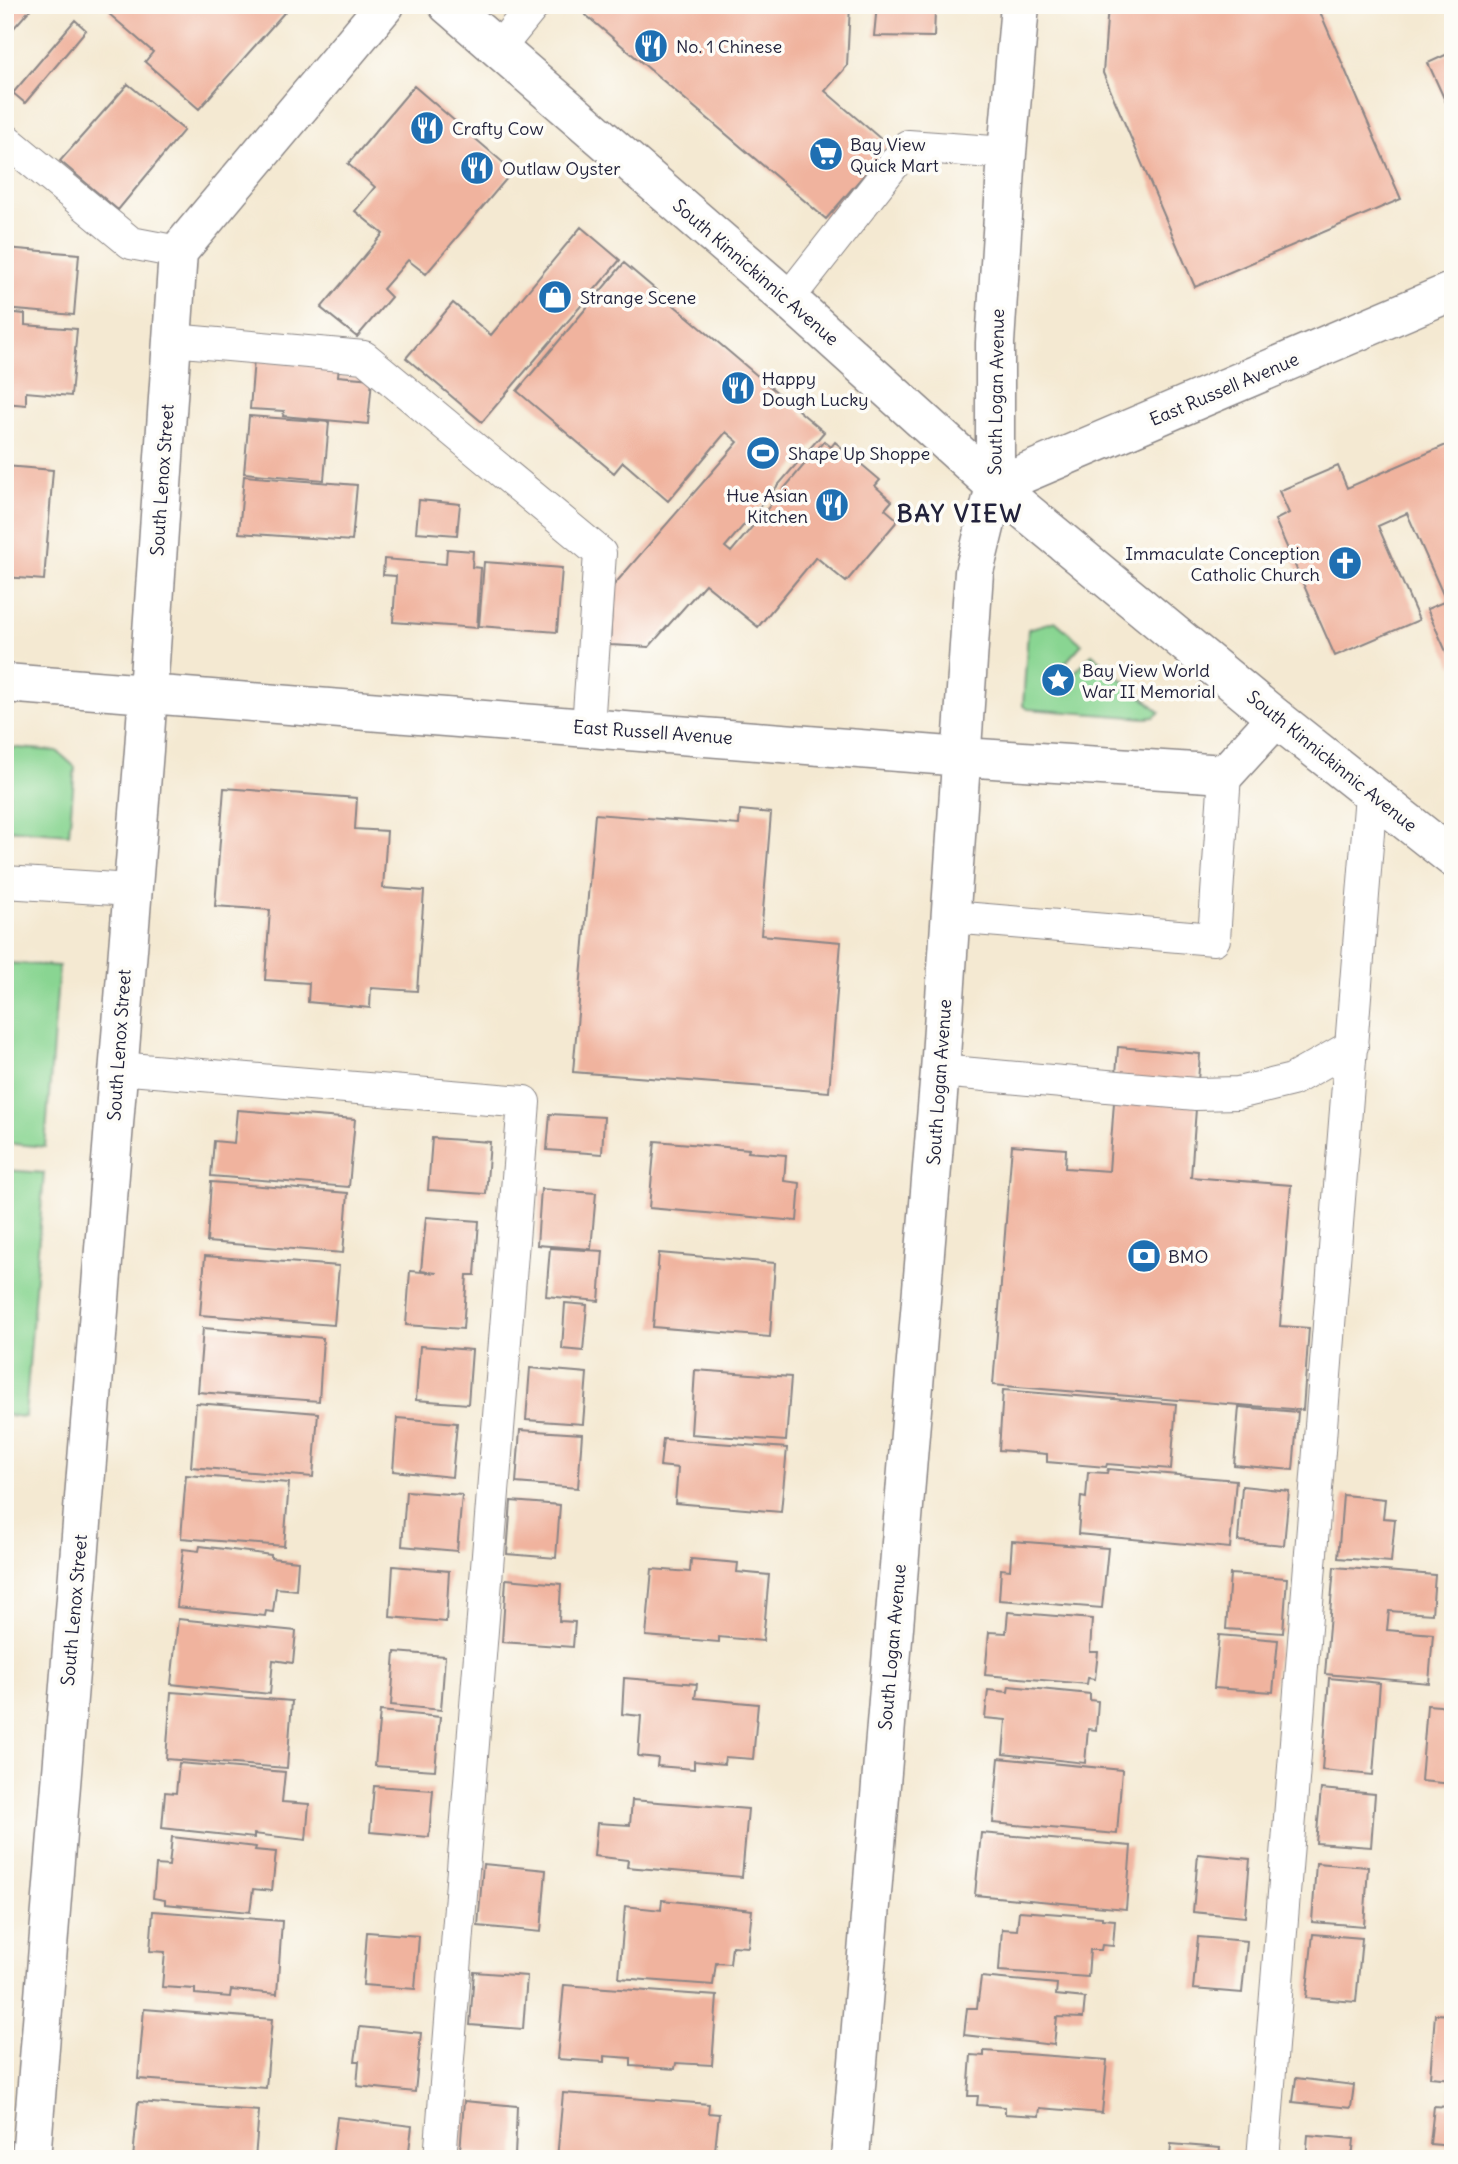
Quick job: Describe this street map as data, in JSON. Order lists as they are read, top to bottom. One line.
{"streets":{"street":["South Kinnickinnic Avenue","East Russell Avenue","South Logan Avenue","South Lenox Street"]},"crossings":[["South Kinnickinnic Avenue","East Russell Avenue"],["South Kinnickinnic Avenue","South Logan Avenue"],["East Russell Avenue","South Logan Avenue"],["East Russell Avenue","South Lenox Street"]],"districts":["BAY VIEW"],"places":{"restaurant":["No. 1 Chinese","Crafty Cow","Outlaw Oyster","Happy Dough Lucky","Hue Asian Kitchen"],"supermarket":["Bay View Quick Mart"],"shop":["Strange Scene"],"sports":["Shape Up Shoppe"],"church":["Immaculate Conception Catholic Church"],"place":["Bay View World War II Memorial"],"bank":["BMO"]}}
